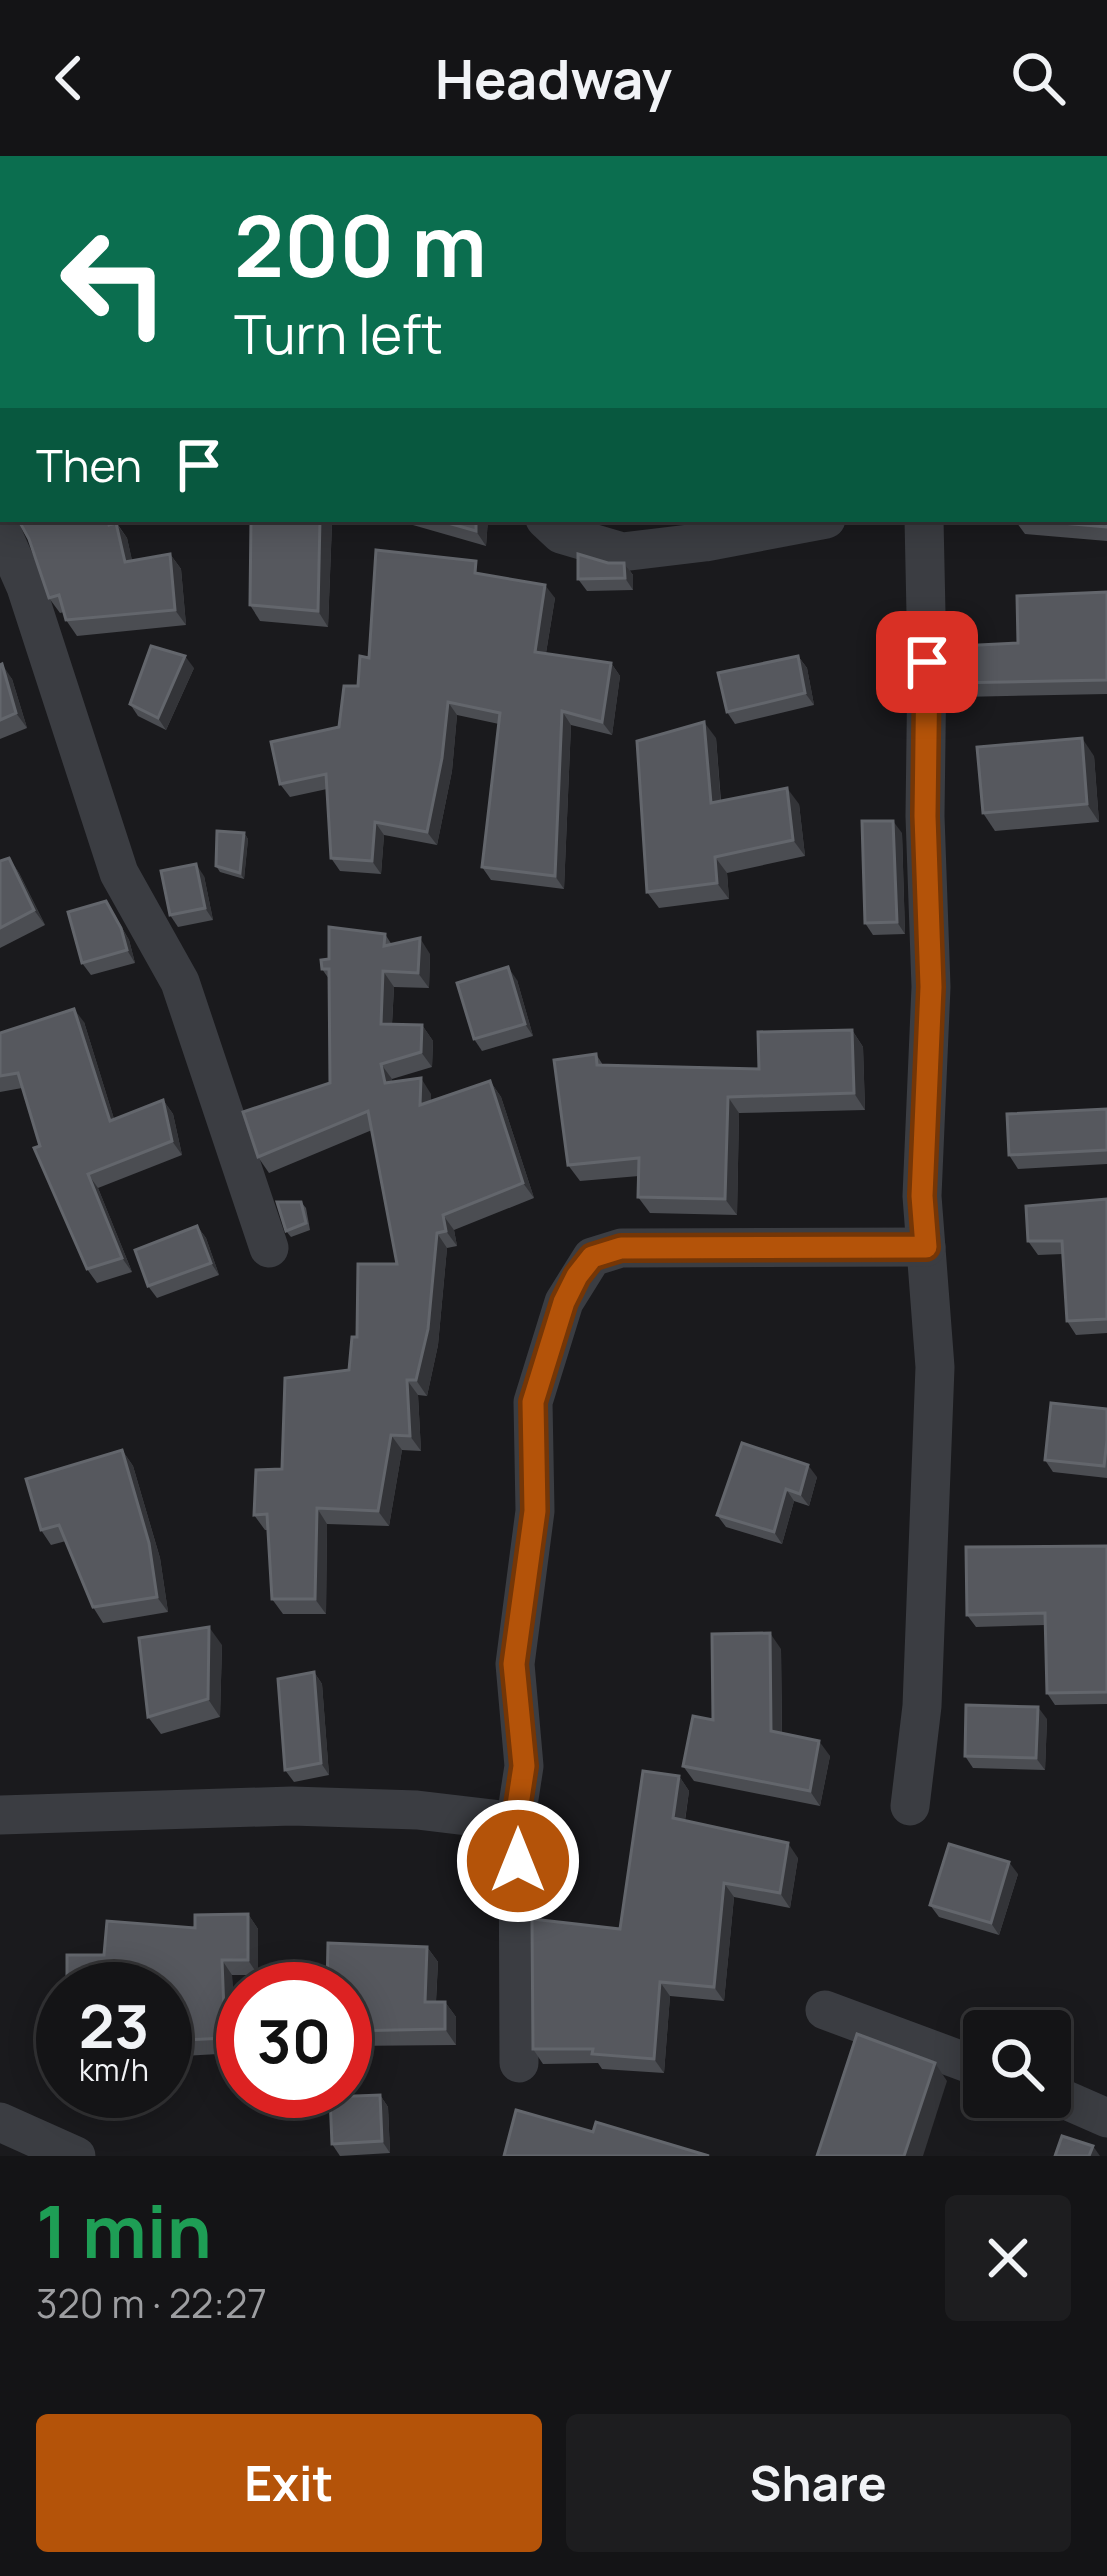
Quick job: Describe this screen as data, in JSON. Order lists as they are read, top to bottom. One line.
{"page":{"header":"Headway","turn":["200 m","Turn left"],"then":"Then","speed":"23 km/h","limit":"30","heading":["1 min","320 m · 22:27"],"buttons":["Exit","Share"]}}
